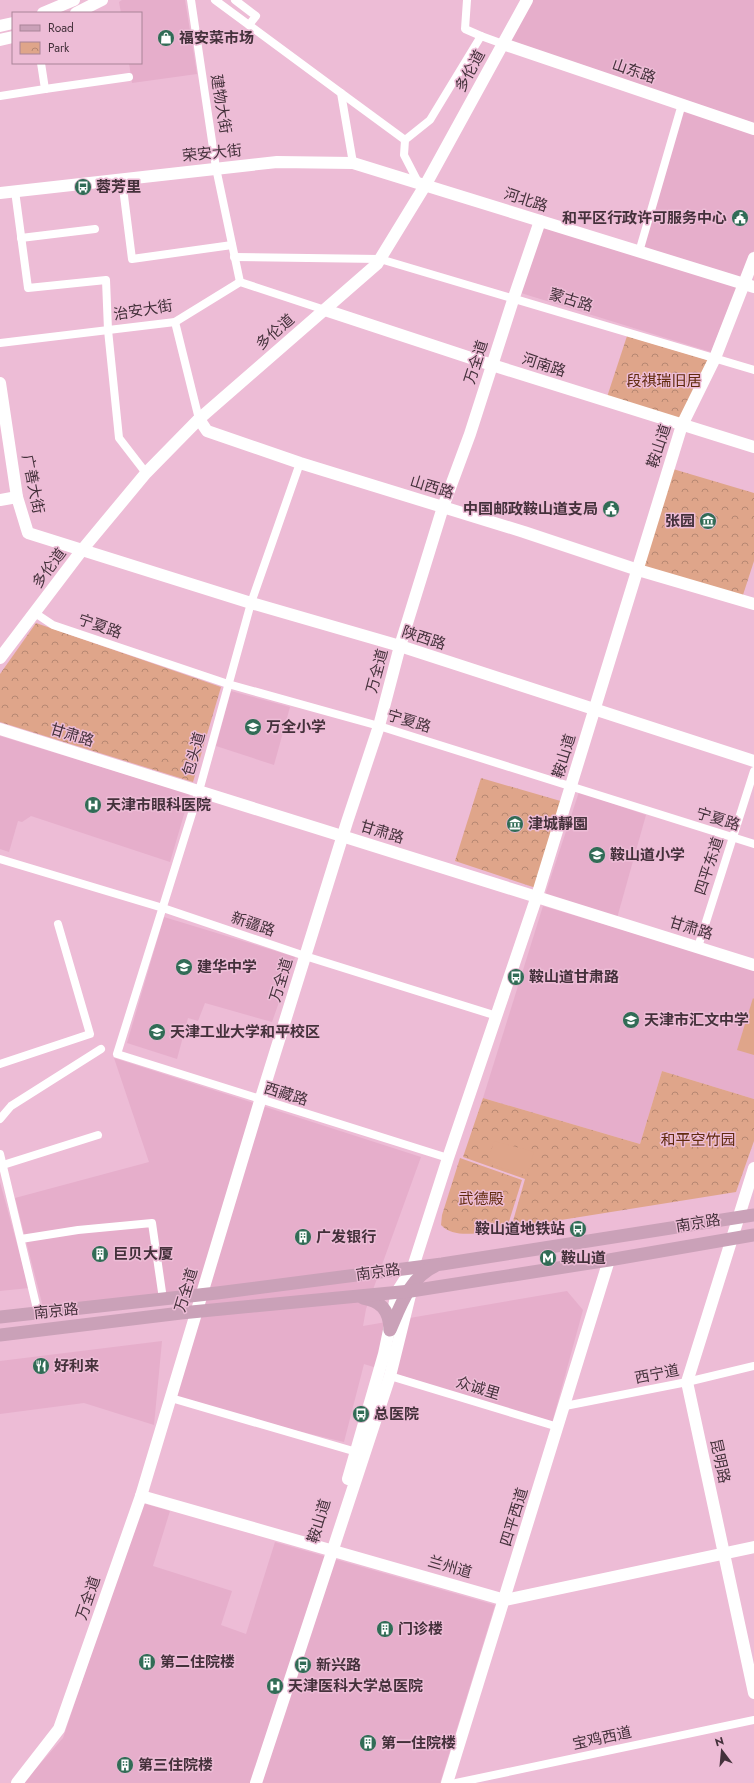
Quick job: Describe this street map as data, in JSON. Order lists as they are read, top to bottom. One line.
{"streets":{"main road":["南京路"],"street":["多伦道","山东路","建物大街","荣安大街","河北路","蒙古路","治安大街","万全道","河南路","鞍山道","广善大街","山西路","宁夏路","陕西路","甘肃路","包头道","四平东道","新疆路","西藏路","西宁道","众诚里","昆明路","四平西道","兰州道","宝鸡西道"]},"crossings":[["多伦道","山东路"],["多伦道","荣安大街"],["多伦道","河北路"],["多伦道","蒙古路"],["多伦道","河南路"],["多伦道","广善大街"],["多伦道","山西路"],["多伦道","宁夏路"],["多伦道","陕西路"],["建物大街","荣安大街"],["建物大街","蒙古路"],["建物大街","治安大街"],["荣安大街","河北路"],["河北路","万全道"],["河北路","鞍山道"],["蒙古路","万全道"],["蒙古路","鞍山道"],["万全道","河南路"],["万全道","山西路"],["万全道","宁夏路"],["万全道","陕西路"],["万全道","甘肃路"],["万全道","新疆路"],["万全道","西藏路"],["万全道","南京路"],["万全道","兰州道"],["河南路","鞍山道"],["鞍山道","山西路"],["鞍山道","宁夏路"],["鞍山道","陕西路"],["鞍山道","甘肃路"],["鞍山道","新疆路"],["鞍山道","西藏路"],["鞍山道","南京路"],["鞍山道","众诚里"],["鞍山道","兰州道"],["广善大街","陕西路"],["山西路","包头道"],["宁夏路","包头道"],["宁夏路","四平东道"],["陕西路","包头道"],["甘肃路","包头道"],["甘肃路","四平东道"],["包头道","新疆路"],["包头道","西藏路"],["南京路","昆明路"],["南京路","四平西道"],["西宁道","昆明路"],["西宁道","四平西道"],["众诚里","四平西道"],["昆明路","兰州道"],["四平西道","兰州道"]],"parks":["段祺瑞旧居","和平空竹园","武德殿"],"places":{"shop":["福安菜市场"],"bus stop":["蓉芳里","鞍山道甘肃路","鞍山道地铁站","总医院","新兴路"],"public building":["和平区行政许可服务中心","中国邮政鞍山道支局"],"museum":["张园","津城靜園"],"school or university":["万全小学","鞍山道小学","建华中学","天津市汇文中学","天津工业大学和平校区"],"hospital":["天津市眼科医院","天津医科大学总医院"],"building":["广发银行","巨贝大厦","门诊楼","第二住院楼","第一住院楼","第三住院楼"],"metro station":["鞍山道"],"restaurant":["好利来"]},"legend":["Road","Park"],"north":"top"}
